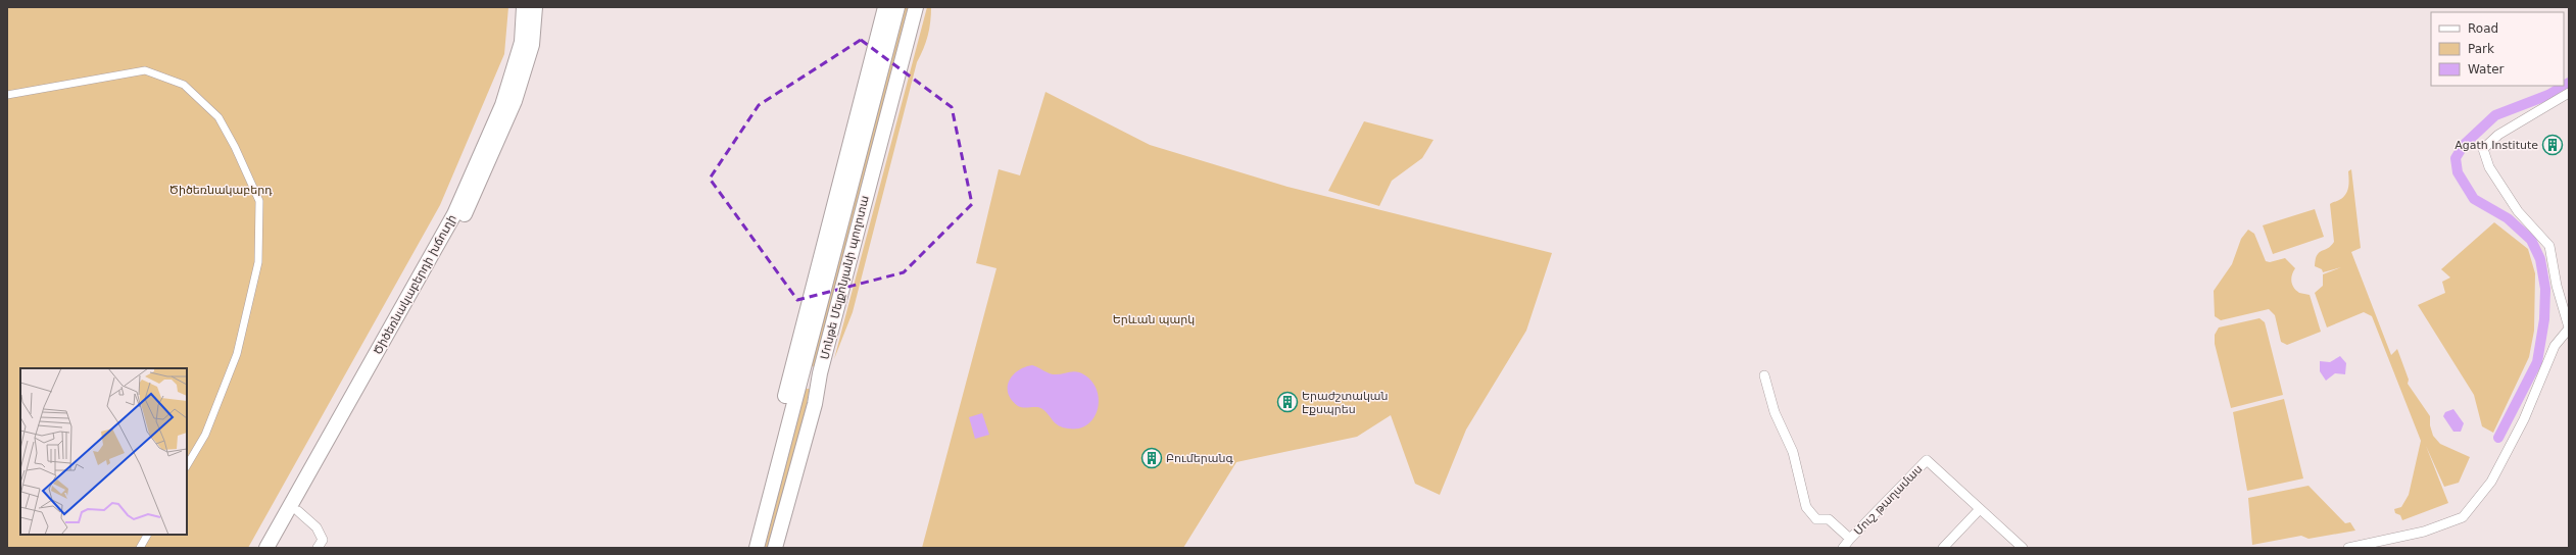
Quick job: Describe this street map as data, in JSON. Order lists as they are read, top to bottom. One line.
{"streets":{"main road":["Մոնթե Մելքոնյանի պողոտա","Ծիծեռնակաբերդի խճուղի"],"street":["Մուշ թաղամաս"]},"parks":["Ծիծեռնակաբերդ","Երևան պարկ"],"places":{"building":["Agath Institute","Երաժշտական Էքսպրես","Բումերանգ"]},"legend":["Road","Park","Water"]}
